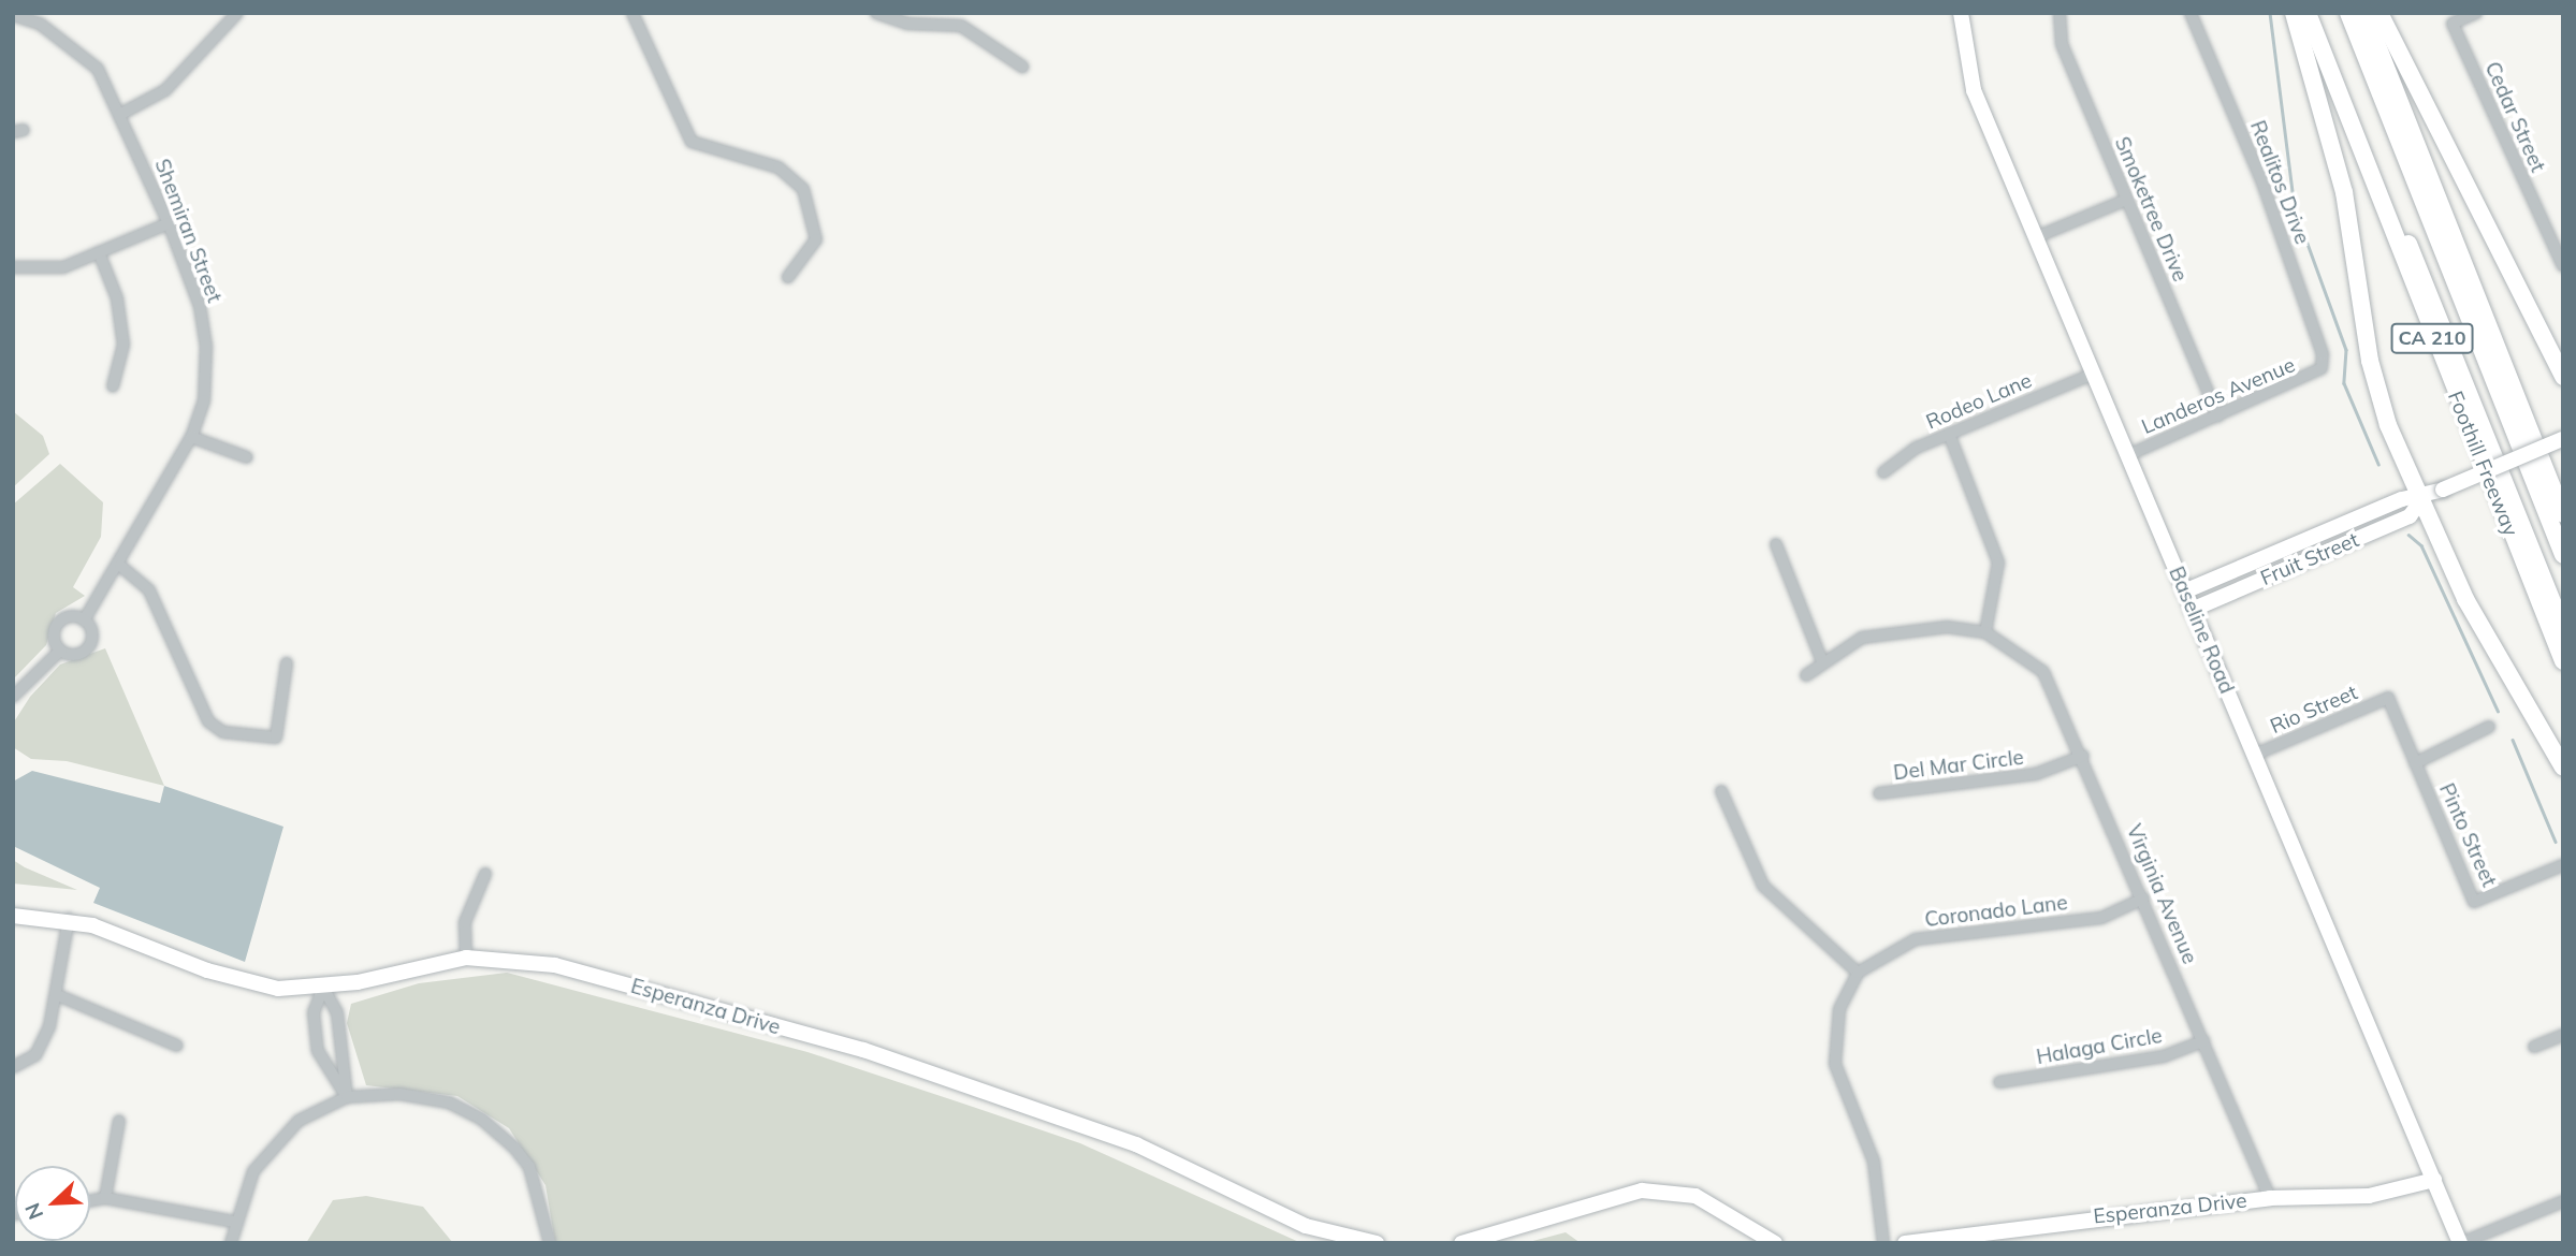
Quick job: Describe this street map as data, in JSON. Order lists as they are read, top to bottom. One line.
{"streets":{"highway":["CA 210","Foothill Freeway"],"main road":["Fruit Street","Baseline Road","Esperanza Drive"],"street":["Cedar Street","Realitos Drive","Smoketree Drive","Shemiran Street","Landeros Avenue","Rodeo Lane","Rio Street","Del Mar Circle","Pinto Street","Virginia Avenue","Coronado Lane","Halaga Circle"]},"crossings":[["Realitos Drive","Landeros Avenue"],["Smoketree Drive","Landeros Avenue"],["Landeros Avenue","Baseline Road"],["Rodeo Lane","Baseline Road"],["Fruit Street","Baseline Road"],["Baseline Road","Rio Street"],["Baseline Road","Esperanza Drive"],["Rio Street","Pinto Street"],["Del Mar Circle","Virginia Avenue"],["Virginia Avenue","Coronado Lane"],["Virginia Avenue","Esperanza Drive"],["Virginia Avenue","Halaga Circle"]],"north":"bottom left"}
